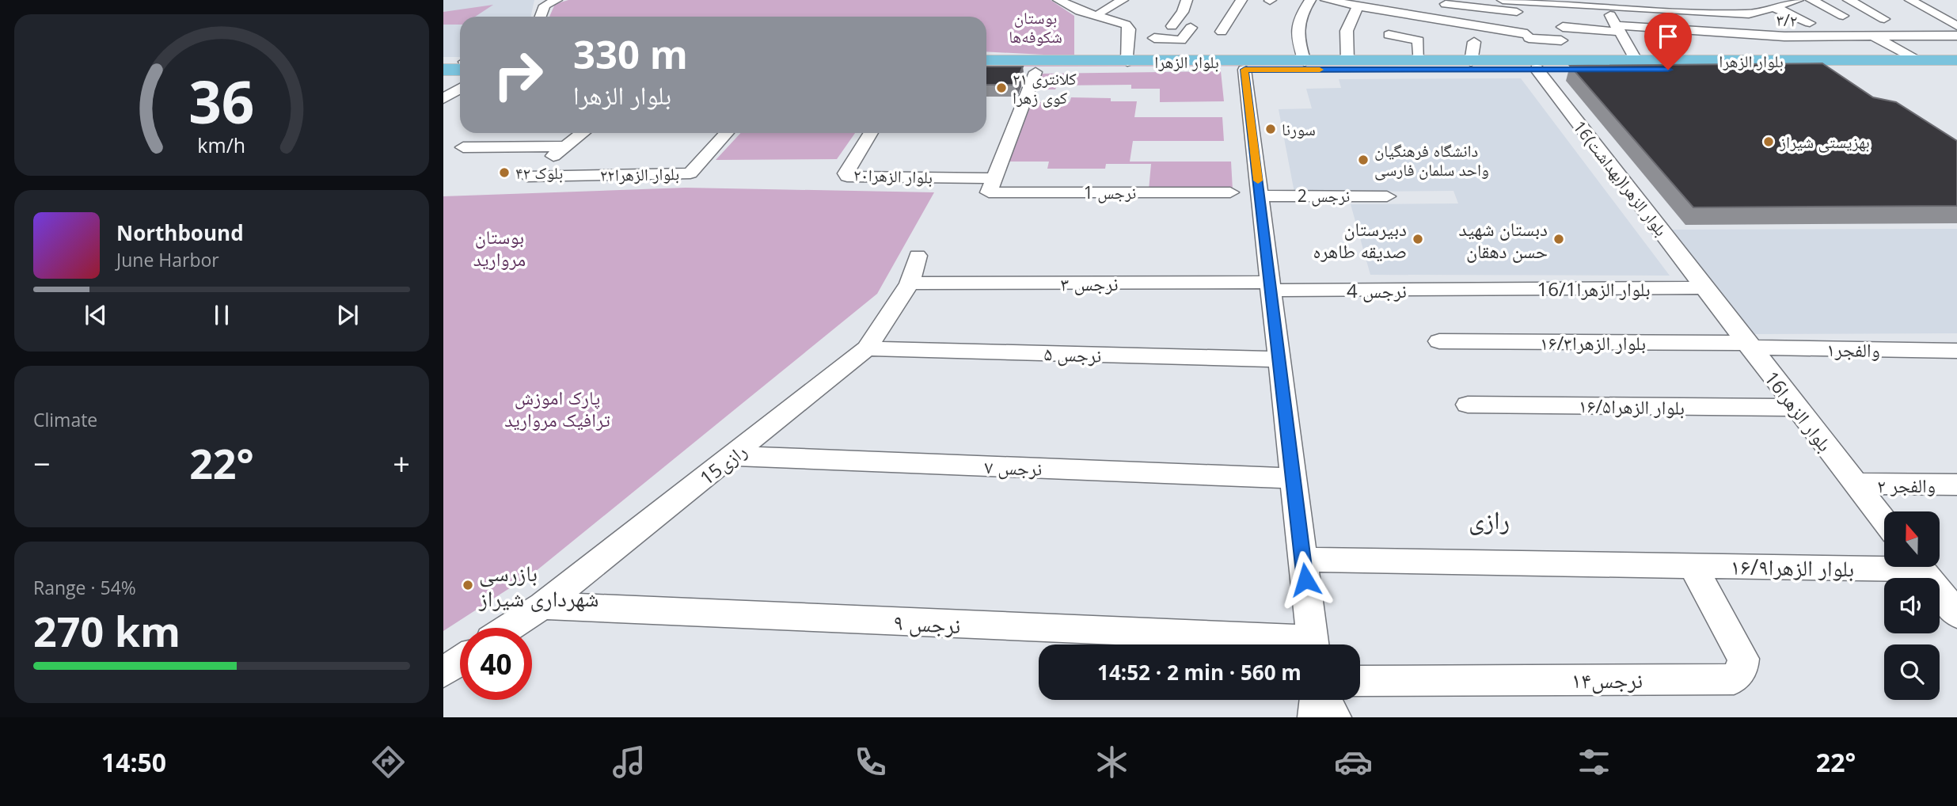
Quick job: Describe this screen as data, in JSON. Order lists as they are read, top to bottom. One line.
{"streets":{"main road":["بلوار الزهرا"],"street":["۳/۲","بلوار الزهرا۲۲","بلوار الزهرا۲۰","16بلوار الزهرا(بهداشت)","1 نرجس","2 نرجس","نرجس ۳","بلوار الزهرا16/1","4 نرجس","بلوار الزهرا۱۶/۳","والفجر۱","نرجس ۵","بلوار الزهرا۱۶/۵","16بلوار الزهرا","15رازی","نرجس ۷","والفجر ۲","بلوار الزهرا۱۶/۹","نرجس ۹","نرجس۱۴"]},"crossings":[["بلوار الزهرا","16بلوار الزهرا(بهداشت)"],["بلوار الزهرا۲۰","1 نرجس"],["16بلوار الزهرا(بهداشت)","بلوار الزهرا16/1"],["16بلوار الزهرا(بهداشت)","16بلوار الزهرا"],["نرجس ۳","4 نرجس"],["نرجس ۳","15رازی"],["بلوار الزهرا16/1","4 نرجس"],["بلوار الزهرا16/1","16بلوار الزهرا"],["بلوار الزهرا۱۶/۳","والفجر۱"],["بلوار الزهرا۱۶/۳","16بلوار الزهرا"],["والفجر۱","16بلوار الزهرا"],["نرجس ۵","15رازی"],["بلوار الزهرا۱۶/۵","16بلوار الزهرا"],["16بلوار الزهرا","والفجر ۲"],["15رازی","نرجس ۷"],["15رازی","نرجس ۹"],["بلوار الزهرا۱۶/۹","نرجس۱۴"]],"districts":["رازی"],"parks":["بوستان شکوفه‌ها","بوستان مروارید","پارک اموزش ترافیک مروارید"],"places":["کلانتری ۲۱ کوی زهرا","سورنا","بهزیستی شیراز","دانشگاه فرهنگیان واحد سلمان فارسی","بلوک ۴۲","دبیرستان صدیقه طاهره","دبستان شهید حسن دهقان","بازرسی شهرداری شیراز"],"north":"top","page":{"turn":["330 m","بلوار الزهرا"],"song":["Northbound","June Harbor"],"tile":["Climate",["Range · 54%","270 km"]],"heat":["−","22°","+"],"limit":"40","trip":"14:52 · 2 min · 560 m","tabs":["14:50","22°"],"gauge":["36","km/h"]}}
